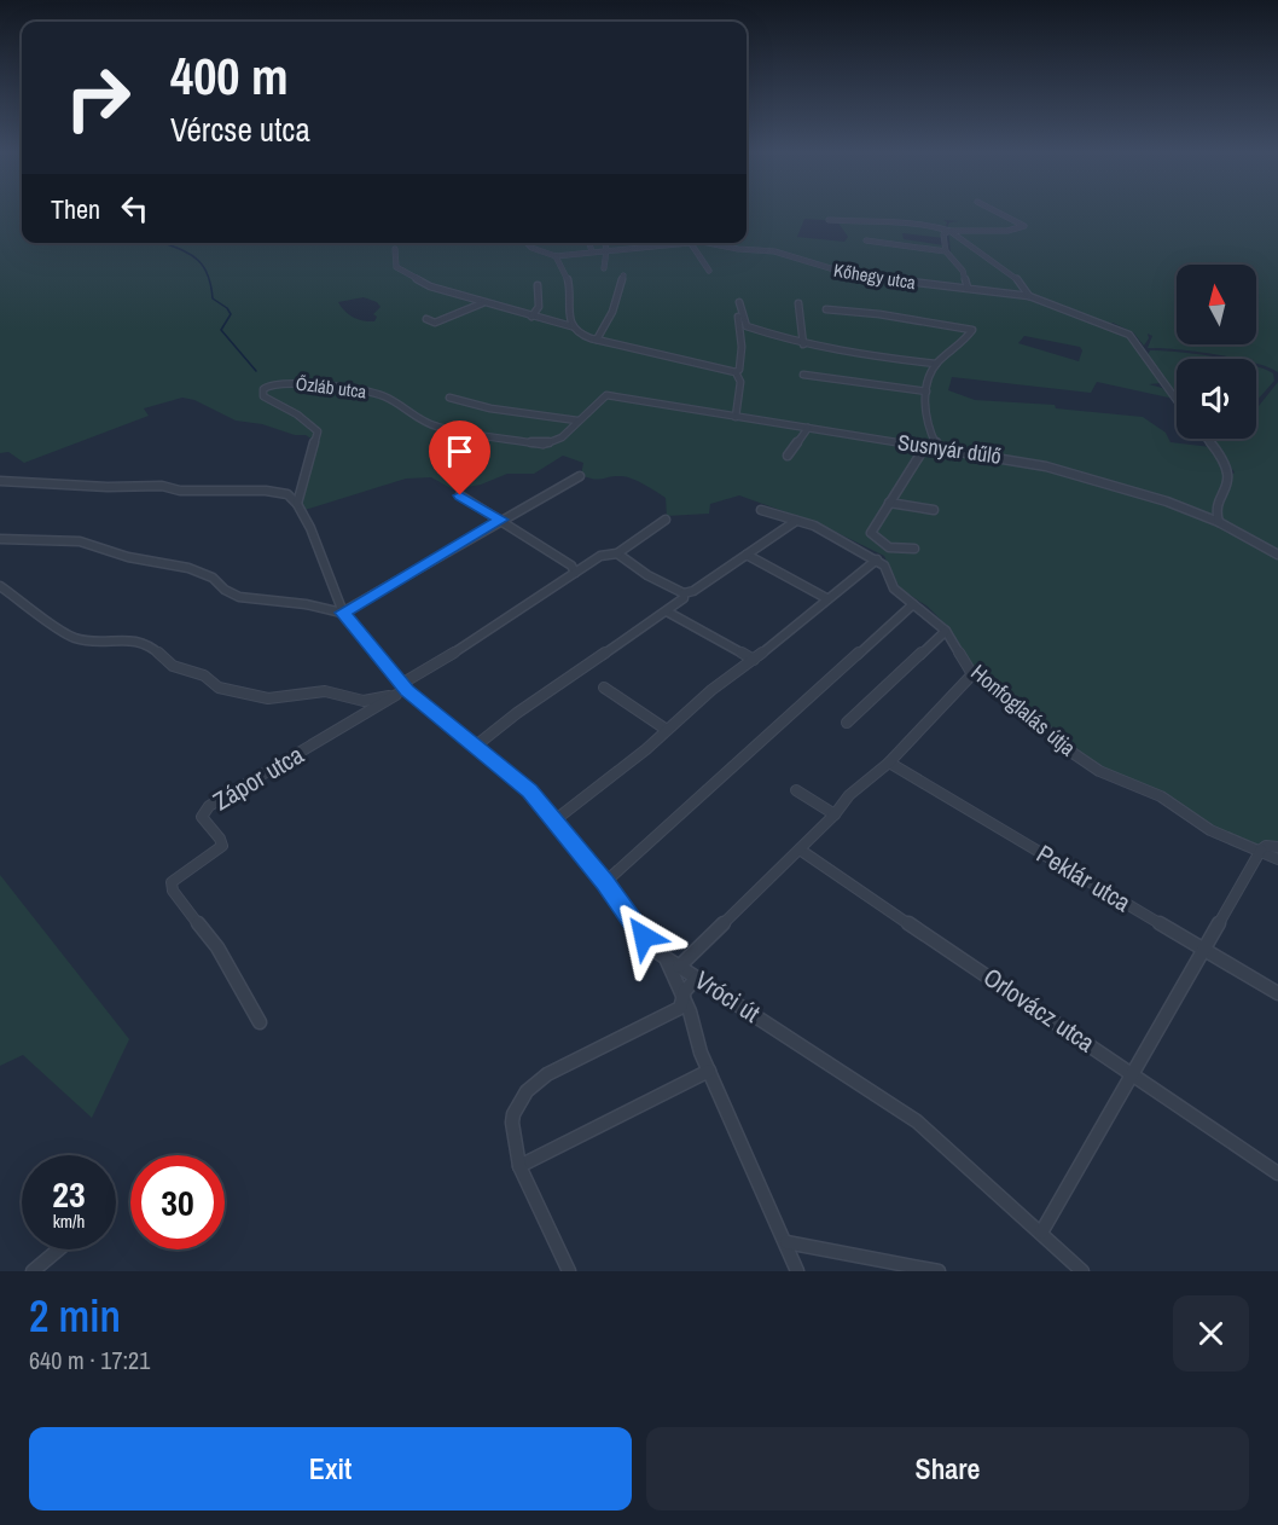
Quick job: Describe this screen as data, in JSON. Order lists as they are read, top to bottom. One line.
{"streets":{"street":["Kőhegy utca","Őzláb utca","Susnyár dűlő","Honfoglalás útja","Zápor utca","Peklár utca","Vróci út","Orlovácz utca"]},"crossings":[["Őzláb utca","Susnyár dűlő"],["Őzláb utca","Vróci út"]],"north":"top","page":{"turn":["400 m","Vércse utca"],"then":"Then","speed":"23 km/h","limit":"30","heading":["2 min","640 m · 17:21"],"buttons":["Exit","Share"]}}
